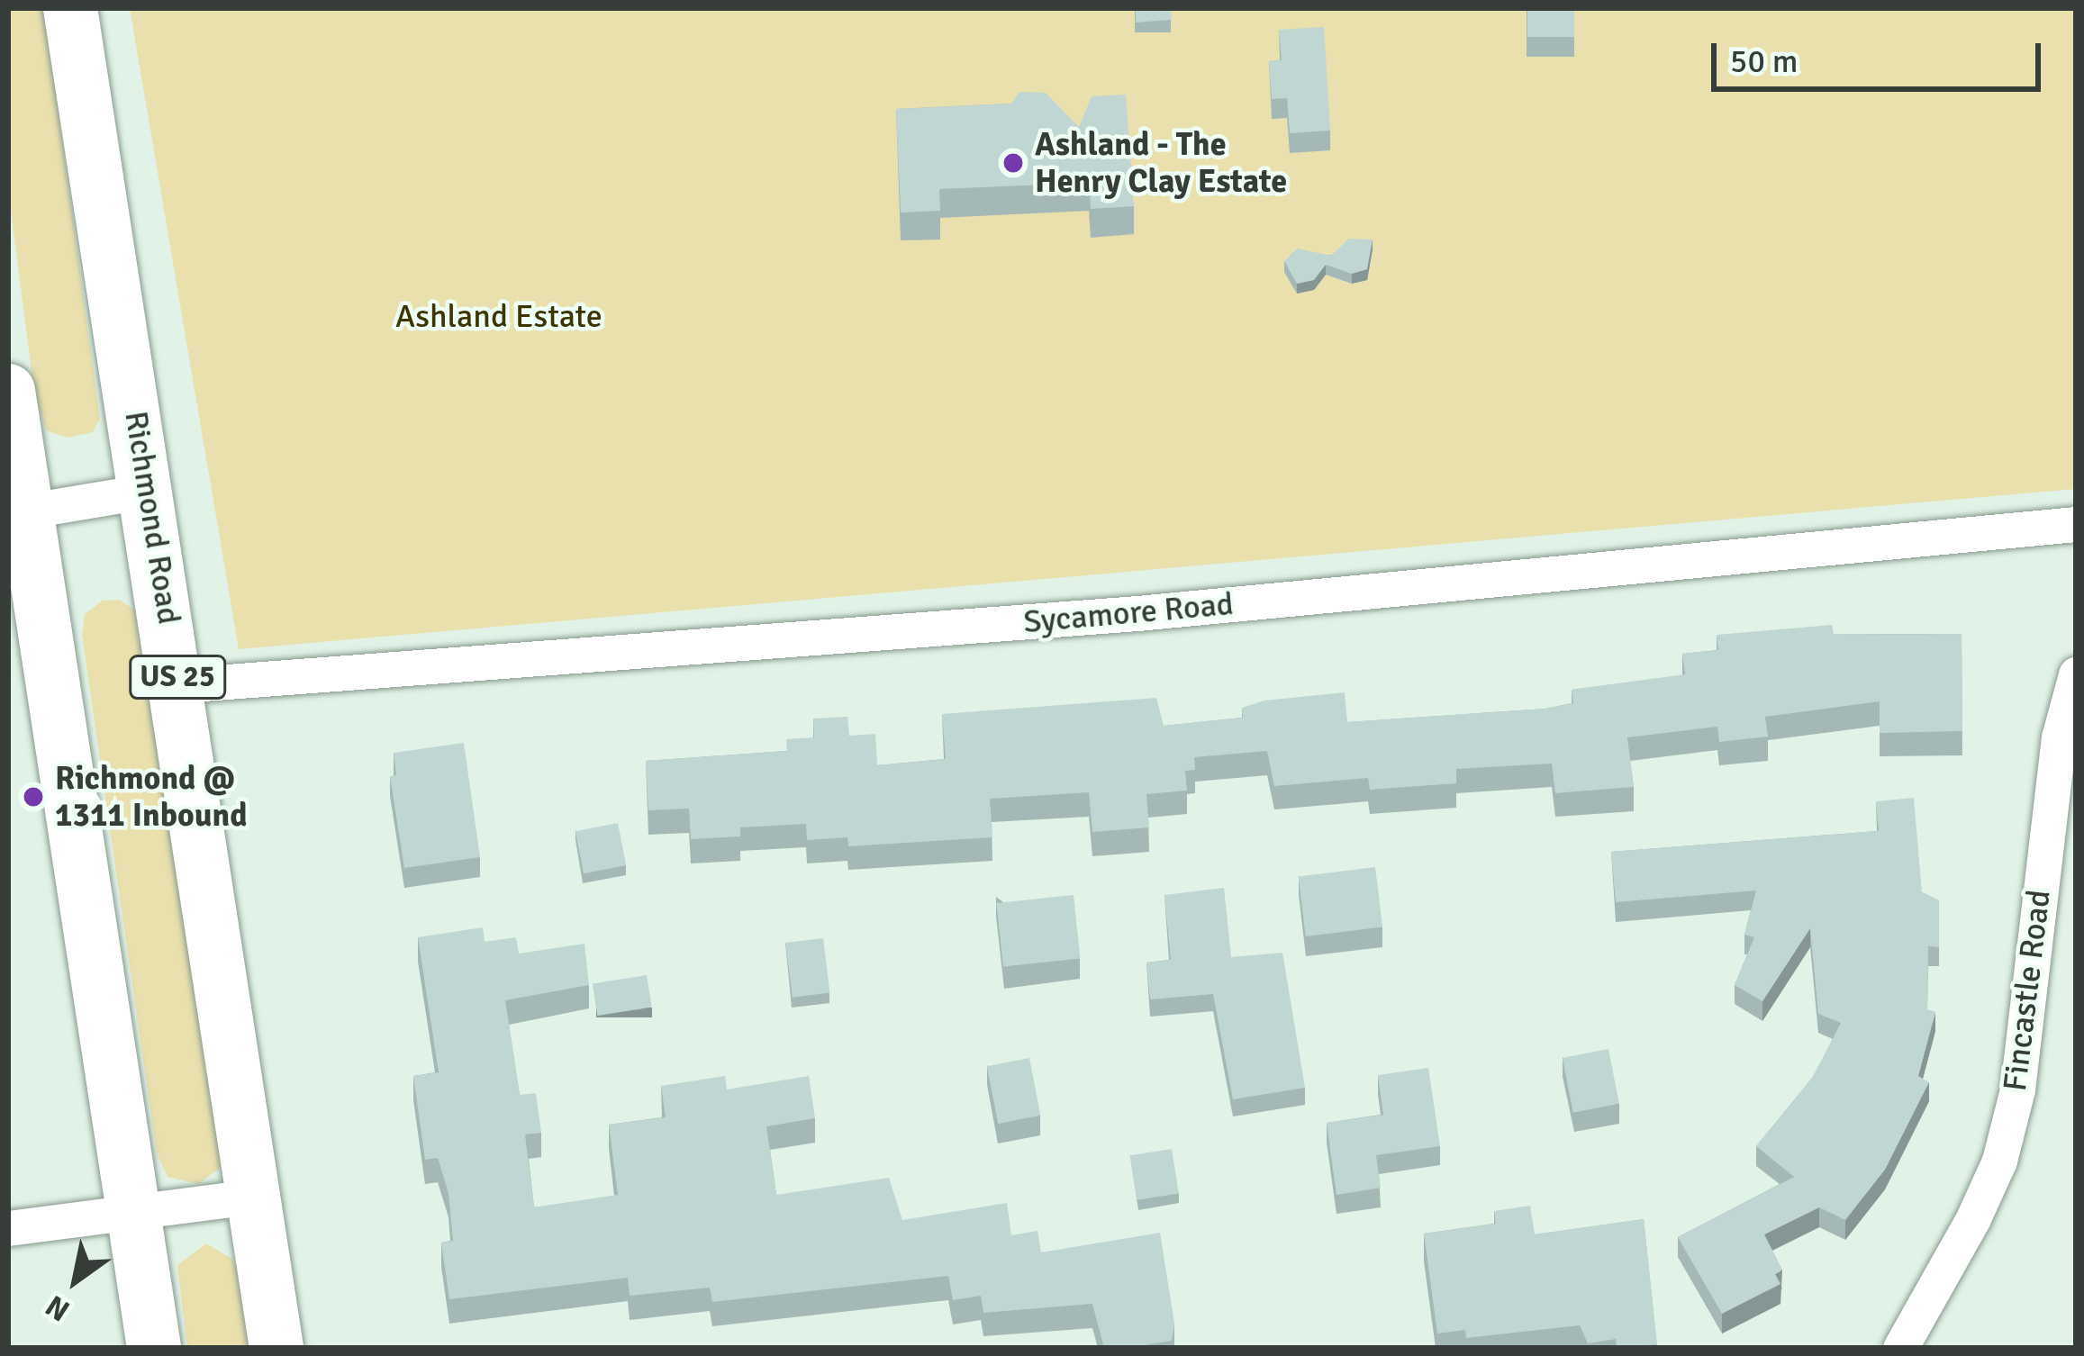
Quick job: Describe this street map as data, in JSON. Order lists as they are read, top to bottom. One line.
{"streets":{"main road":["Richmond Road","US 25"],"street":["Sycamore Road","Fincastle Road"]},"crossings":[["Richmond Road","Sycamore Road"]],"parks":["Ashland Estate"],"places":["Ashland - The Henry Clay Estate","Richmond @ 1311 Inbound"],"scale_bar":"50 m","north":"bottom left"}
